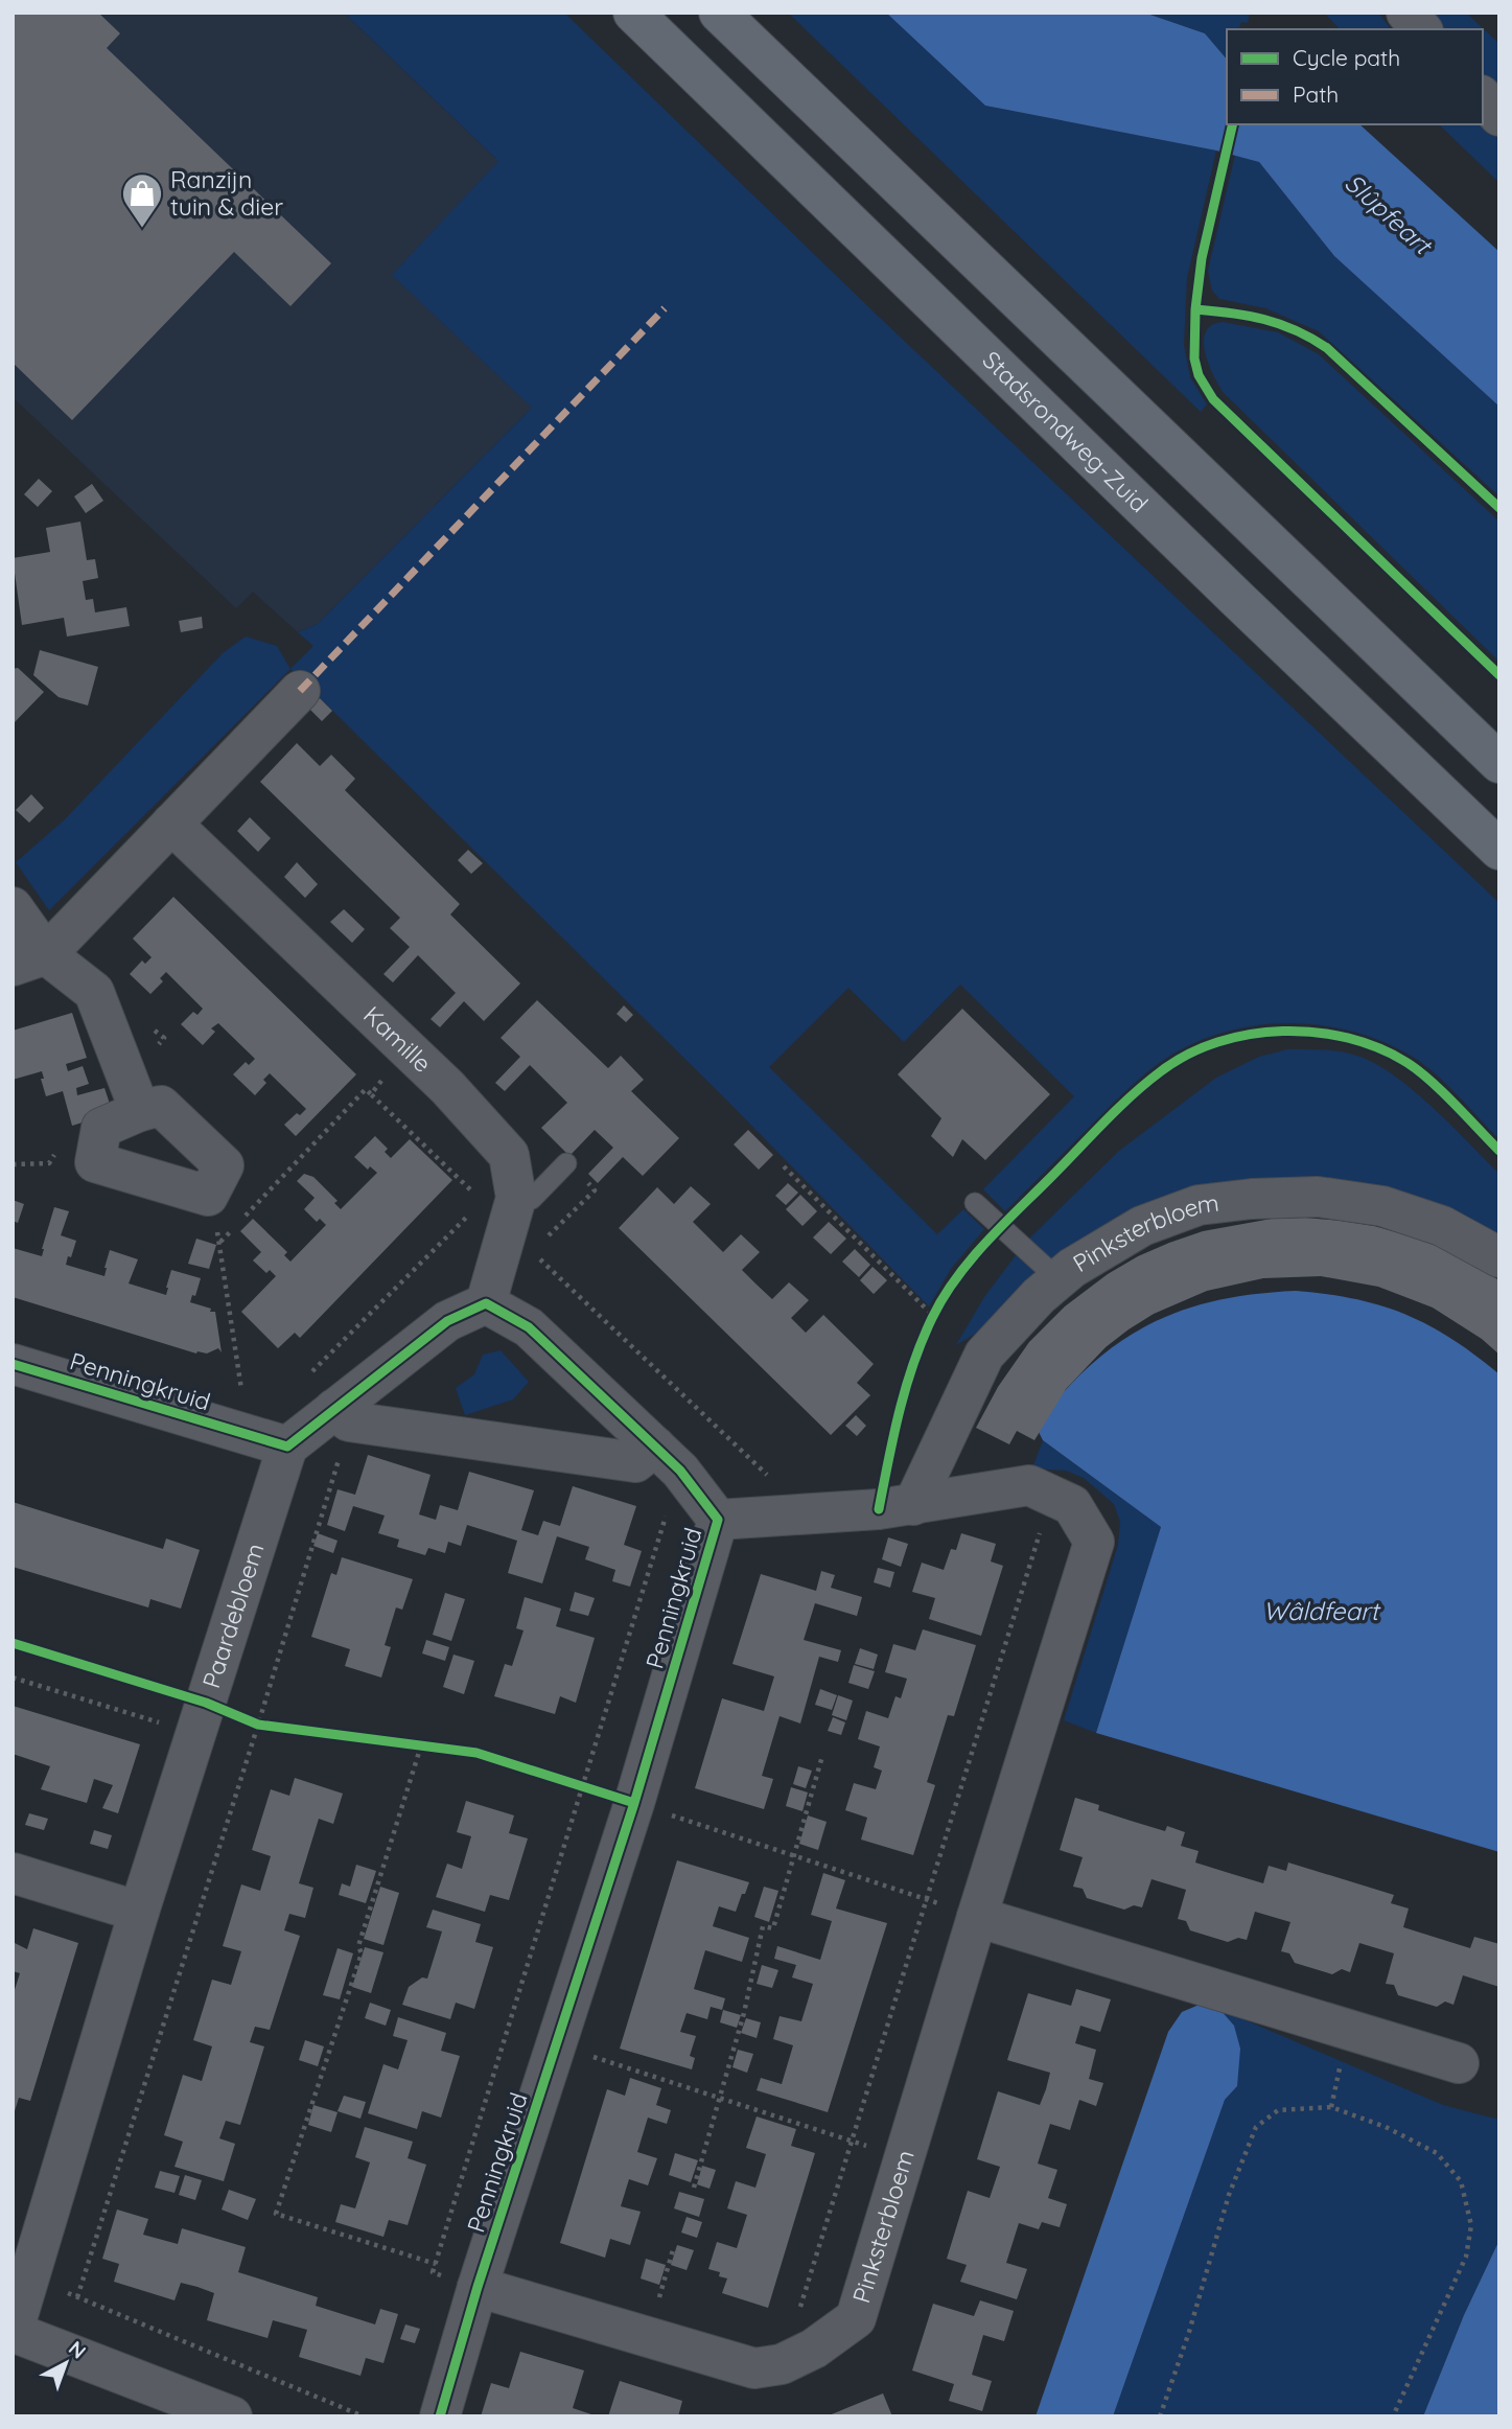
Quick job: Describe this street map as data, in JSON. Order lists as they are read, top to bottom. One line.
{"streets":{"highway":["Stadsrondweg-Zuid"],"street":["Kamille","Pinksterbloem","Penningkruid","Paardebloem"]},"crossings":[["Kamille","Penningkruid"],["Pinksterbloem","Penningkruid"],["Penningkruid","Paardebloem"]],"water":["Slûpfeart","Wâldfeart"],"places":{"shop":["Ranzijn tuin & dier"]},"legend":["Cycle path","Path"],"north":"top right"}
